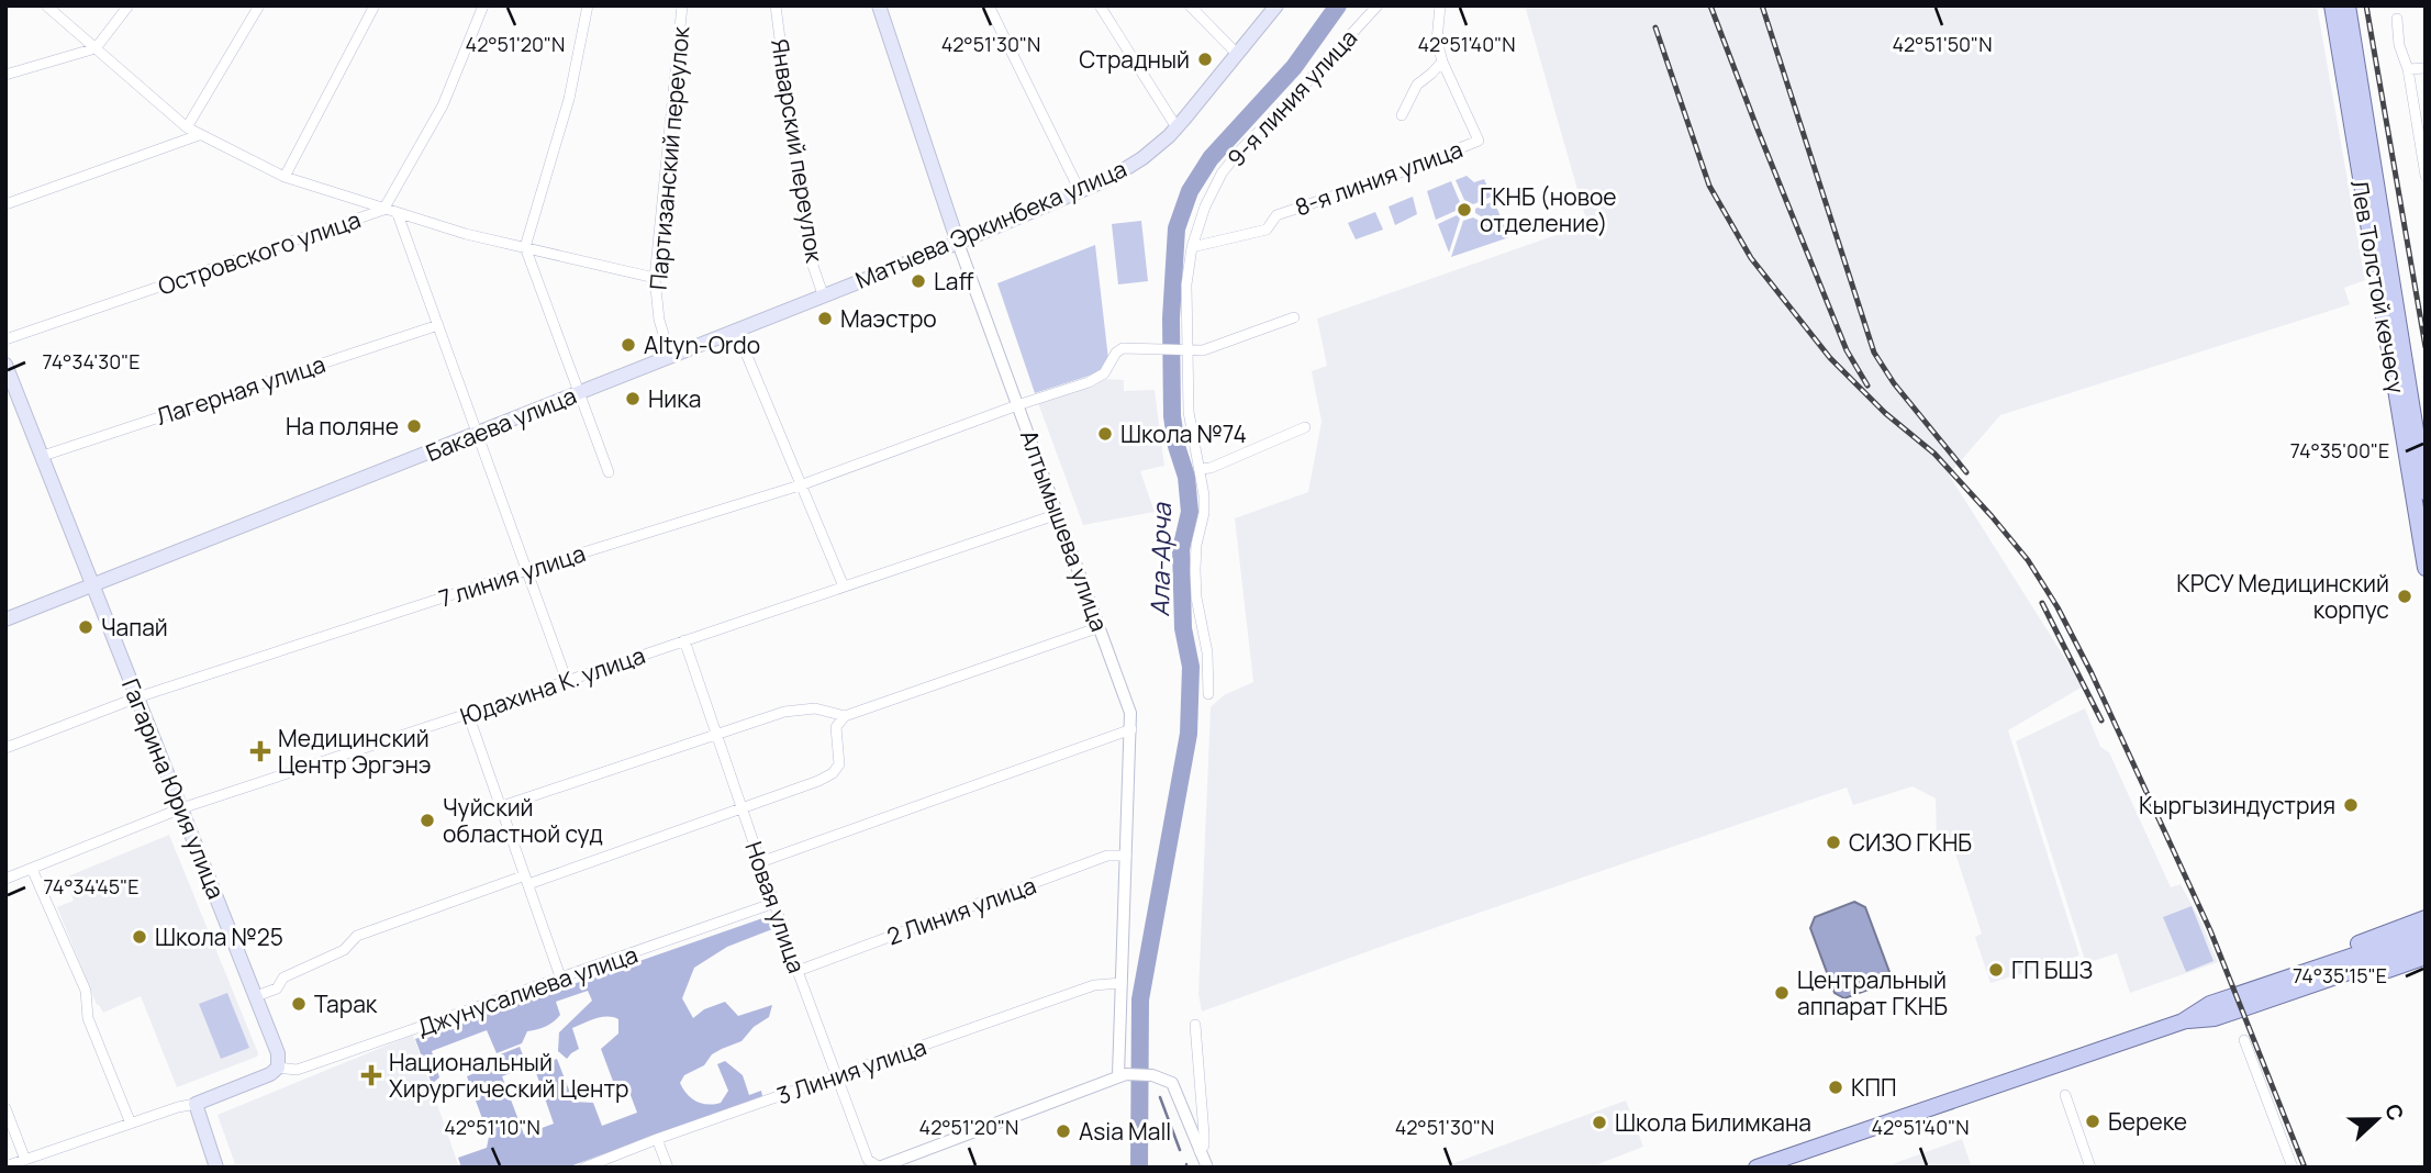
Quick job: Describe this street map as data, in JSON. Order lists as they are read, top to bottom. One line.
{"streets":{"main road":["Матыева Эркинбека улица","Лев Толстой көчөсү","Бакаева улица","Алтымышева улица","Гагарина Юрия улица"],"street":["9-я линия улица","Январский переулок","Партизанский переулок","8-я линия улица","Островского улица","Лагерная улица","7 линия улица","Юдахина К. улица","Новая улица","2 Линия улица","Джунусалиева улица","3 Линия улица"]},"crossings":[["9-я линия улица","8-я линия улица"],["9-я линия улица","7 линия улица"],["Январский переулок","Матыева Эркинбека улица"],["Партизанский переулок","Бакаева улица"],["Матыева Эркинбека улица","Бакаева улица"],["Матыева Эркинбека улица","Алтымышева улица"],["Лагерная улица","Гагарина Юрия улица"],["Бакаева улица","Гагарина Юрия улица"],["Алтымышева улица","7 линия улица"],["Алтымышева улица","Юдахина К. улица"],["Алтымышева улица","2 Линия улица"],["Алтымышева улица","3 Линия улица"],["7 линия улица","Гагарина Юрия улица"],["Юдахина К. улица","Гагарина Юрия улица"],["Юдахина К. улица","Новая улица"],["Гагарина Юрия улица","Джунусалиева улица"],["Новая улица","2 Линия улица"],["Новая улица","Джунусалиева улица"],["Новая улица","3 Линия улица"]],"water":["Ала-Арча"],"places":{"other":["Страдный","ГКНБ (новое отделение)","Laff","Маэстро","Altyn-Ordo","Ника","На поляне","Школа №74","КРСУ Медицинский корпус","Чапай","Кыргызиндустрия","Чуйский областной суд","СИЗО ГКНБ","Школа №25","ГП БШЗ","Центральный аппарат ГКНБ","Тарак","КПП","Береке","Школа Билимкана","Asia Mall"],"health":["Медицинский Центр Эргэнэ","Национальный Хирургический Центр"]},"north":"right","coordinates":["42°51'50\"N","42°51'20\"N","42°51'30\"N","42°51'40\"N","74°34'30\"E","74°35'00\"E","74°34'45\"E","74°35'15\"E","42°51'10\"N"]}
